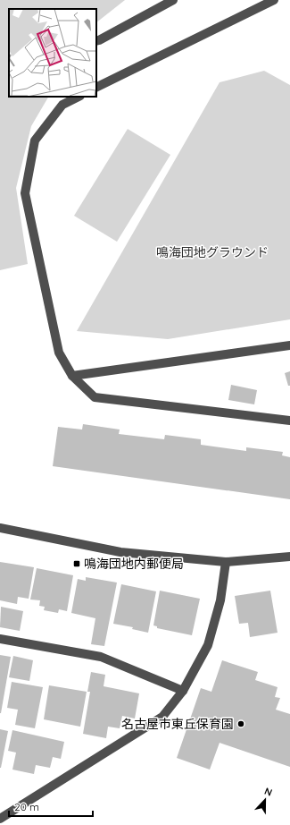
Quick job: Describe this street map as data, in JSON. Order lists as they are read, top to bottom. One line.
{"parks":["鳴海団地グラウンド"],"places":{"transit":["鳴海団地内郵便局"],"other":["名古屋市東丘保育園"]},"scale_bar":"20 m","north":"top"}
